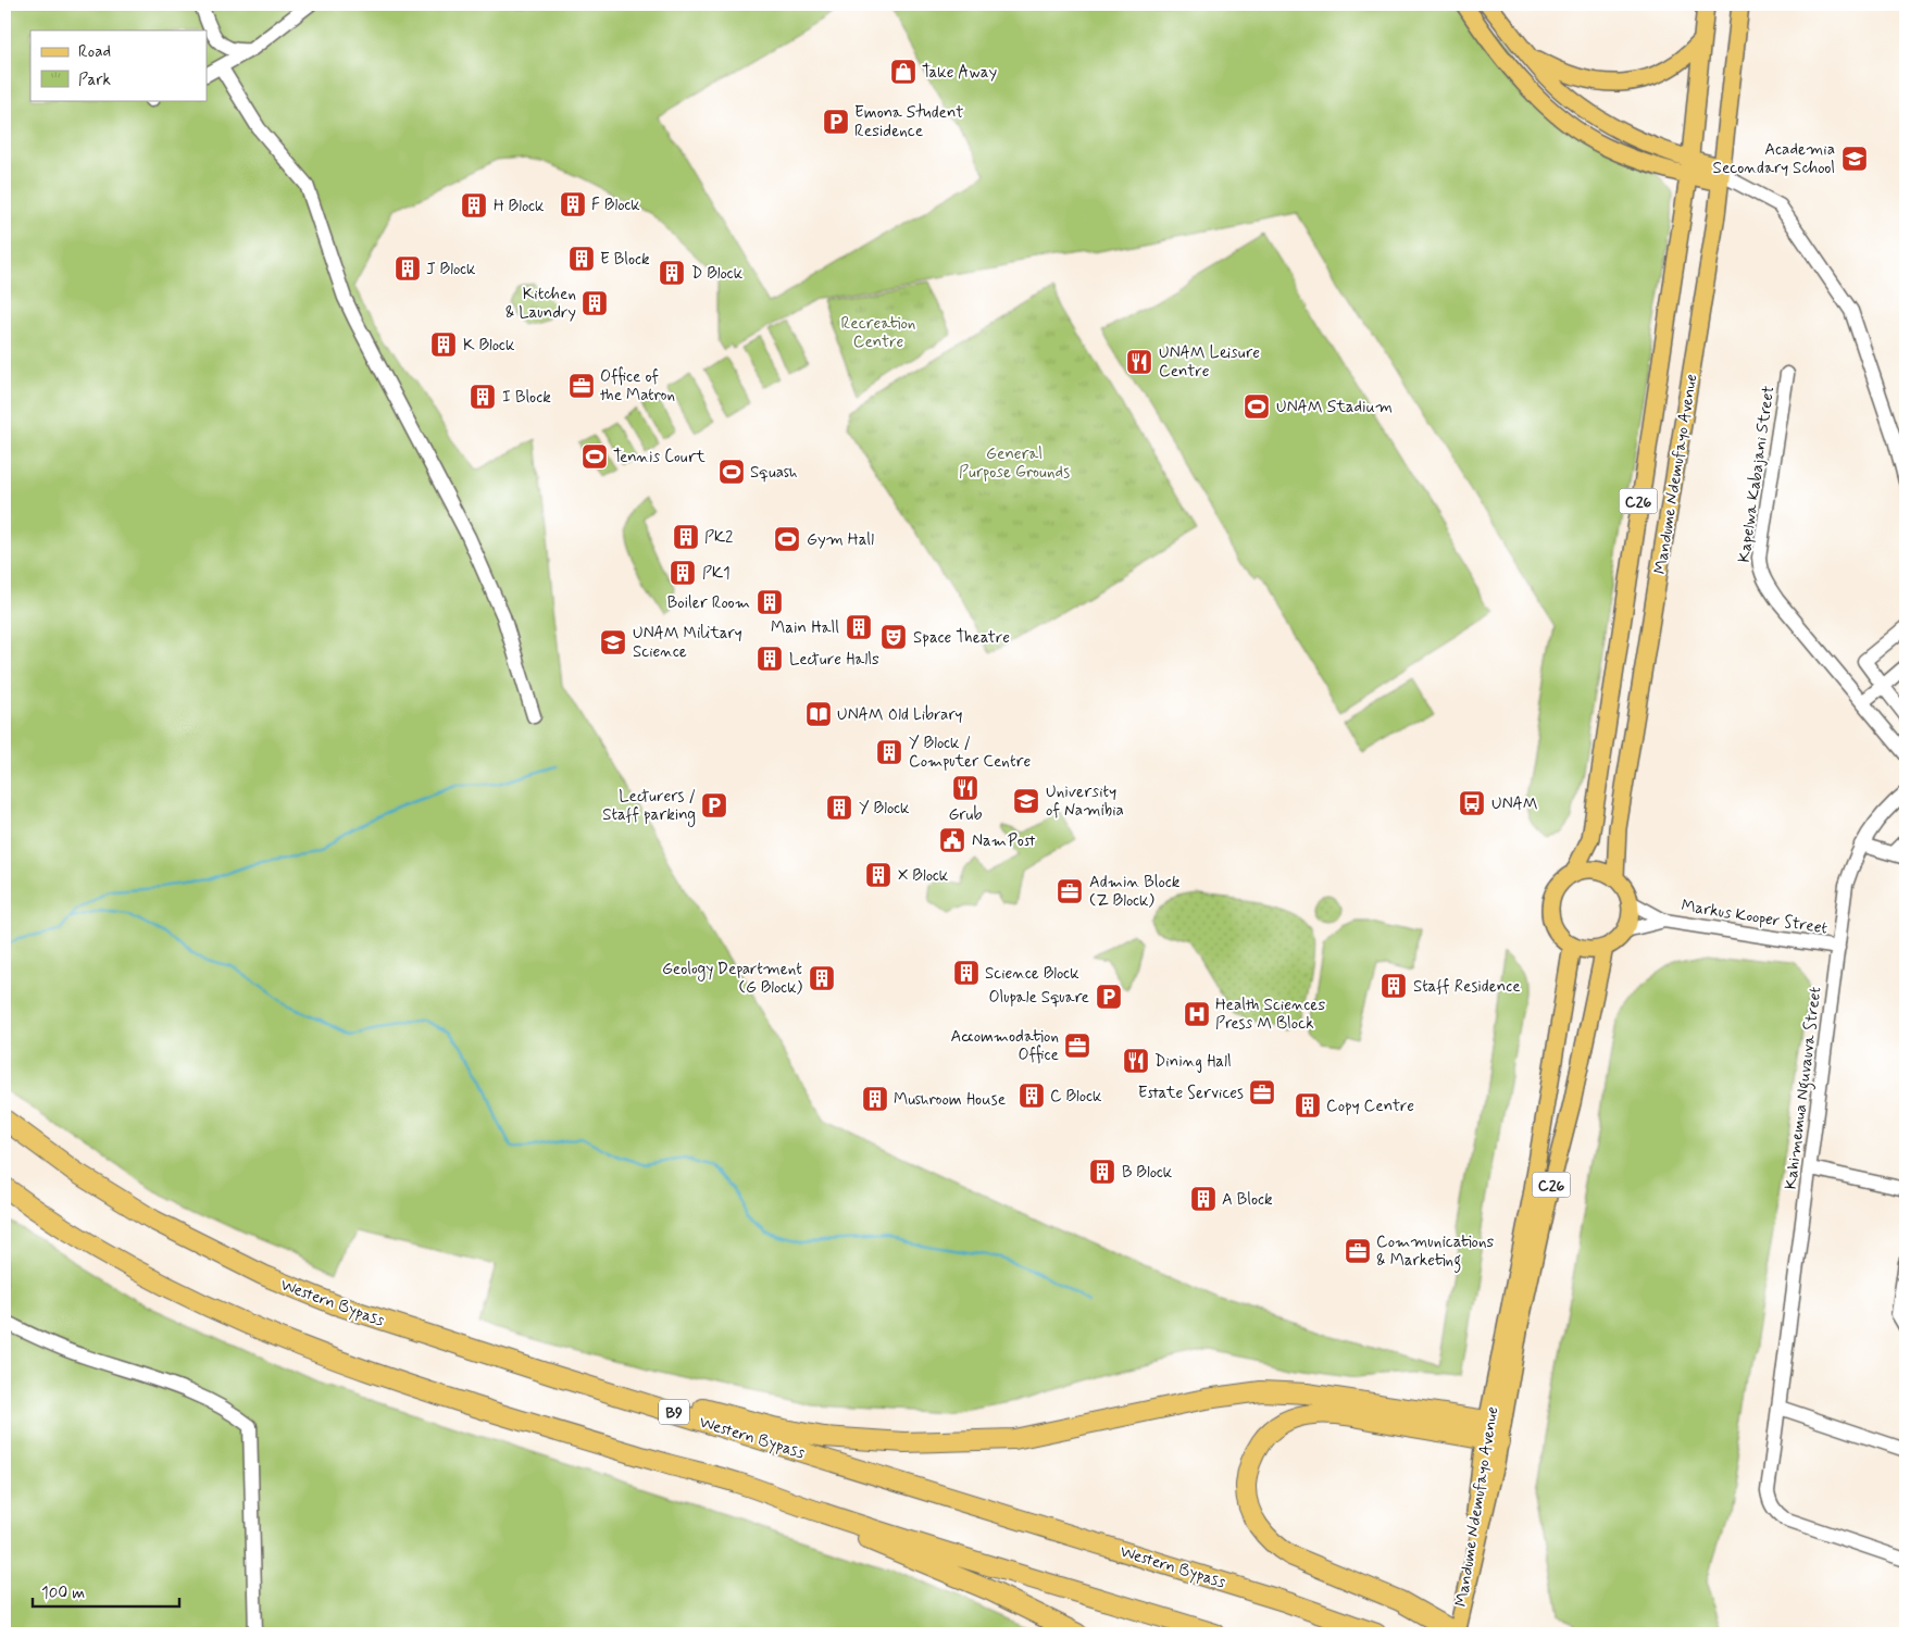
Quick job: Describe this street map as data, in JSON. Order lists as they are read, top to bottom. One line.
{"streets":{"highway":["Western Bypass","B9"],"main road":["Mandume Ndemufayo Avenue","C26"],"street":["Kapelwa Kabajani Street","Markus Kooper Street","Kahimemua Nguvauva Street"]},"crossings":[["Markus Kooper Street","Kahimemua Nguvauva Street"]],"parks":["Recreation Centre","General Purpose Grounds"],"places":{"shop":["Take Away"],"parking":["Emona Student Residence","Lecturers / Staff parking","Olupale Square"],"school or university":["Academia Secondary School","UNAM Military Science","University of Namibia"],"building":["F Block","H Block","E Block","J Block","D Block","Kitchen & Laundry","K Block","I Block","PK2","PK1","Boiler Room","Main Hall","Lecture Halls","Y Block / Computer Centre","Y Block","X Block","Science Block","Geology Department (G Block)","Staff Residence","C Block","Mushroom House","Copy Centre","B Block","A Block"],"restaurant":["UNAM Leisure Centre","Grub","Dining Hall"],"office":["Office of the Matron","Admin Block (Z Block)","Accommodation Office","Estate Services","Communications & Marketing"],"sports":["UNAM Stadium","Tennis Court","Squash","Gym Hall"],"theatre":["Space Theatre"],"library":["UNAM Old Library"],"bus stop":["UNAM"],"public building":["NamPost"],"hospital":["Health Sciences Press M Block"]},"legend":["Road","Park"],"scale_bar":"100 m"}
